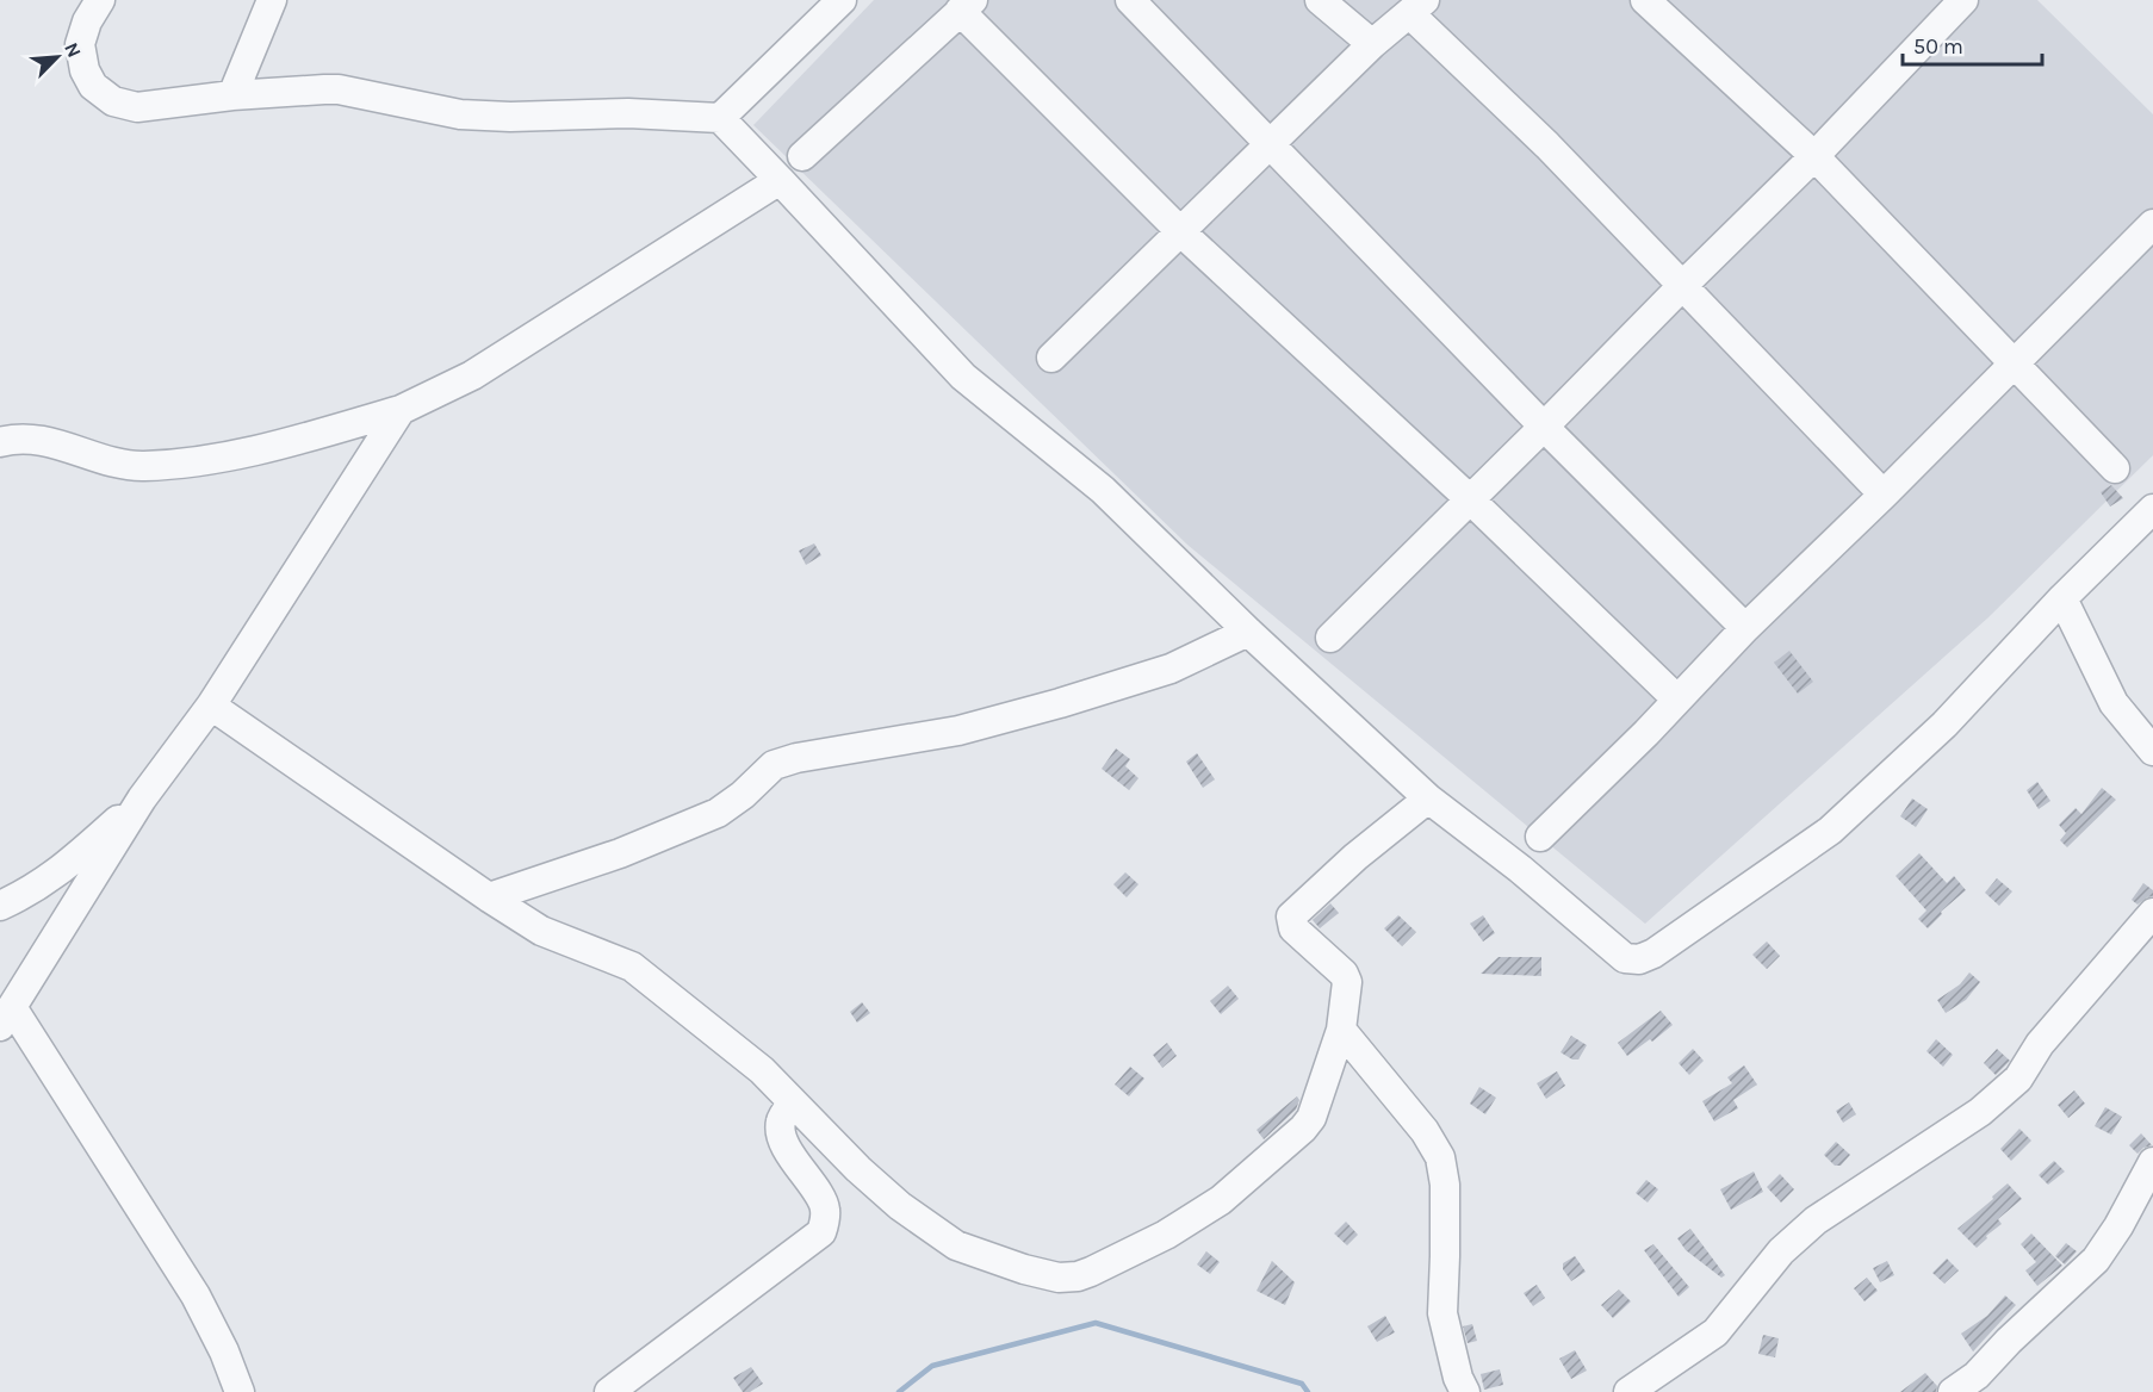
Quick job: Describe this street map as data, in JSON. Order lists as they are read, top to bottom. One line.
{"scale_bar":"50 m","north":"top right"}
